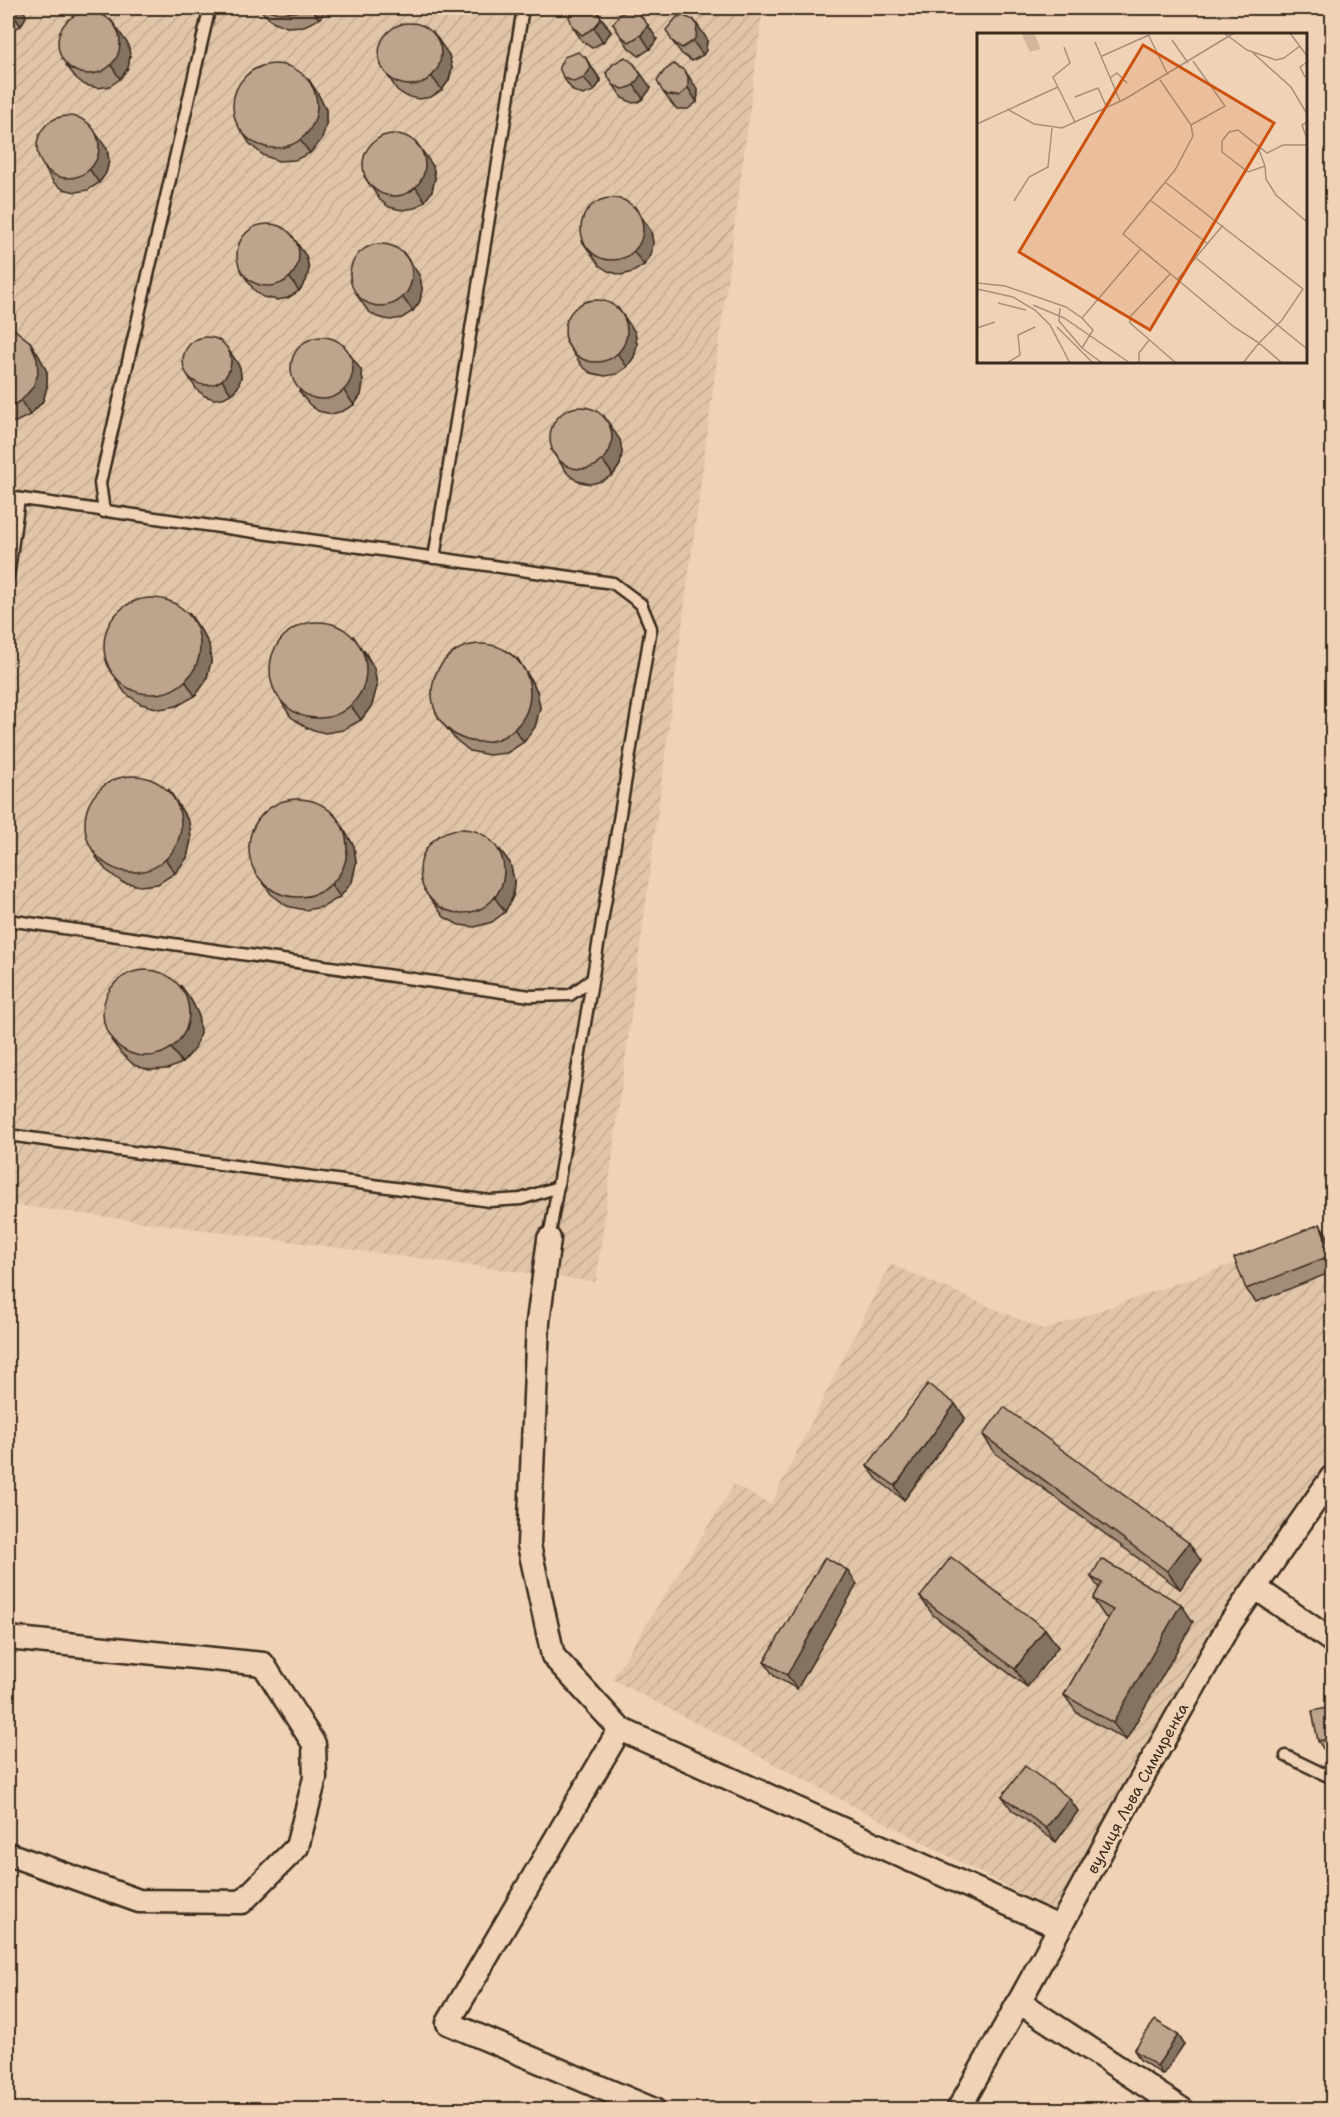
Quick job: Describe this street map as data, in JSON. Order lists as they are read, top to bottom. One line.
{"streets":{"street":["вулиця Льва Симиренка"]}}
